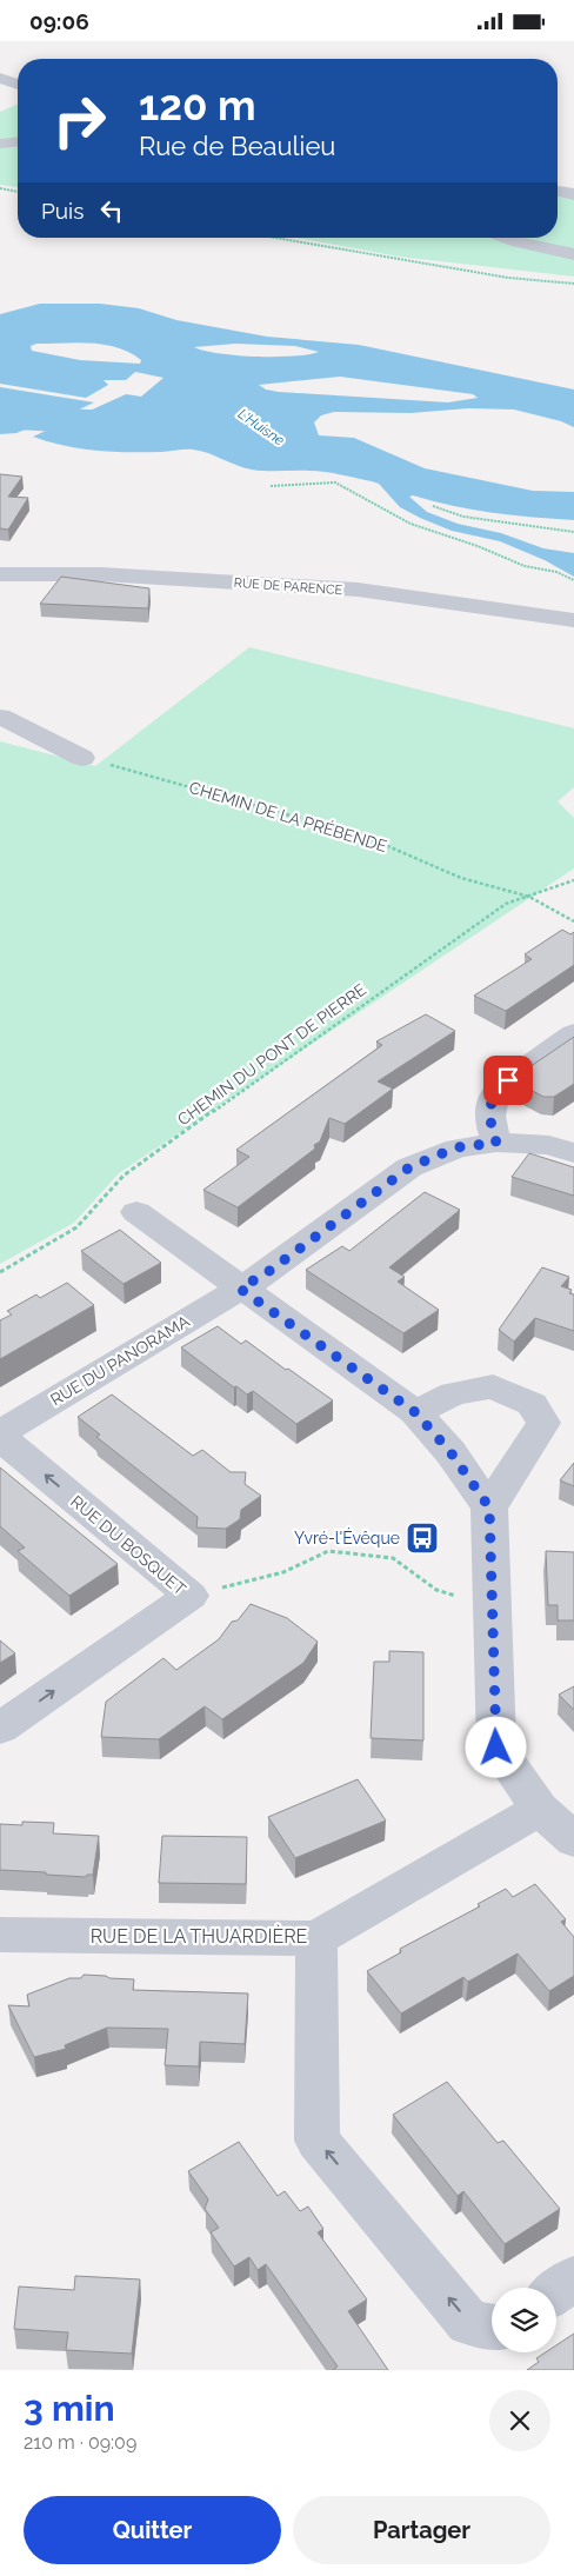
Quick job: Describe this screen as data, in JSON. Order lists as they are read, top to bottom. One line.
{"streets":{"street":["RUE DE PARENCE","RUE DU PANORAMA","RUE DU BOSQUET","RUE DE LA THUARDIÈRE"],"path":["CHEMIN DE LA PRÉBENDE","CHEMIN DU PONT DE PIERRE"]},"crossings":[["CHEMIN DE LA PRÉBENDE","CHEMIN DU PONT DE PIERRE"],["RUE DU PANORAMA","RUE DU BOSQUET"]],"water":["L'Huisne"],"places":{"bus stop":["Yvré-l'Évêque"]},"page":{"status":"09:06","turn":["120 m","Rue de Beaulieu"],"then":"Puis","heading":["3 min","210 m · 09:09"],"buttons":["Quitter","Partager"]}}
